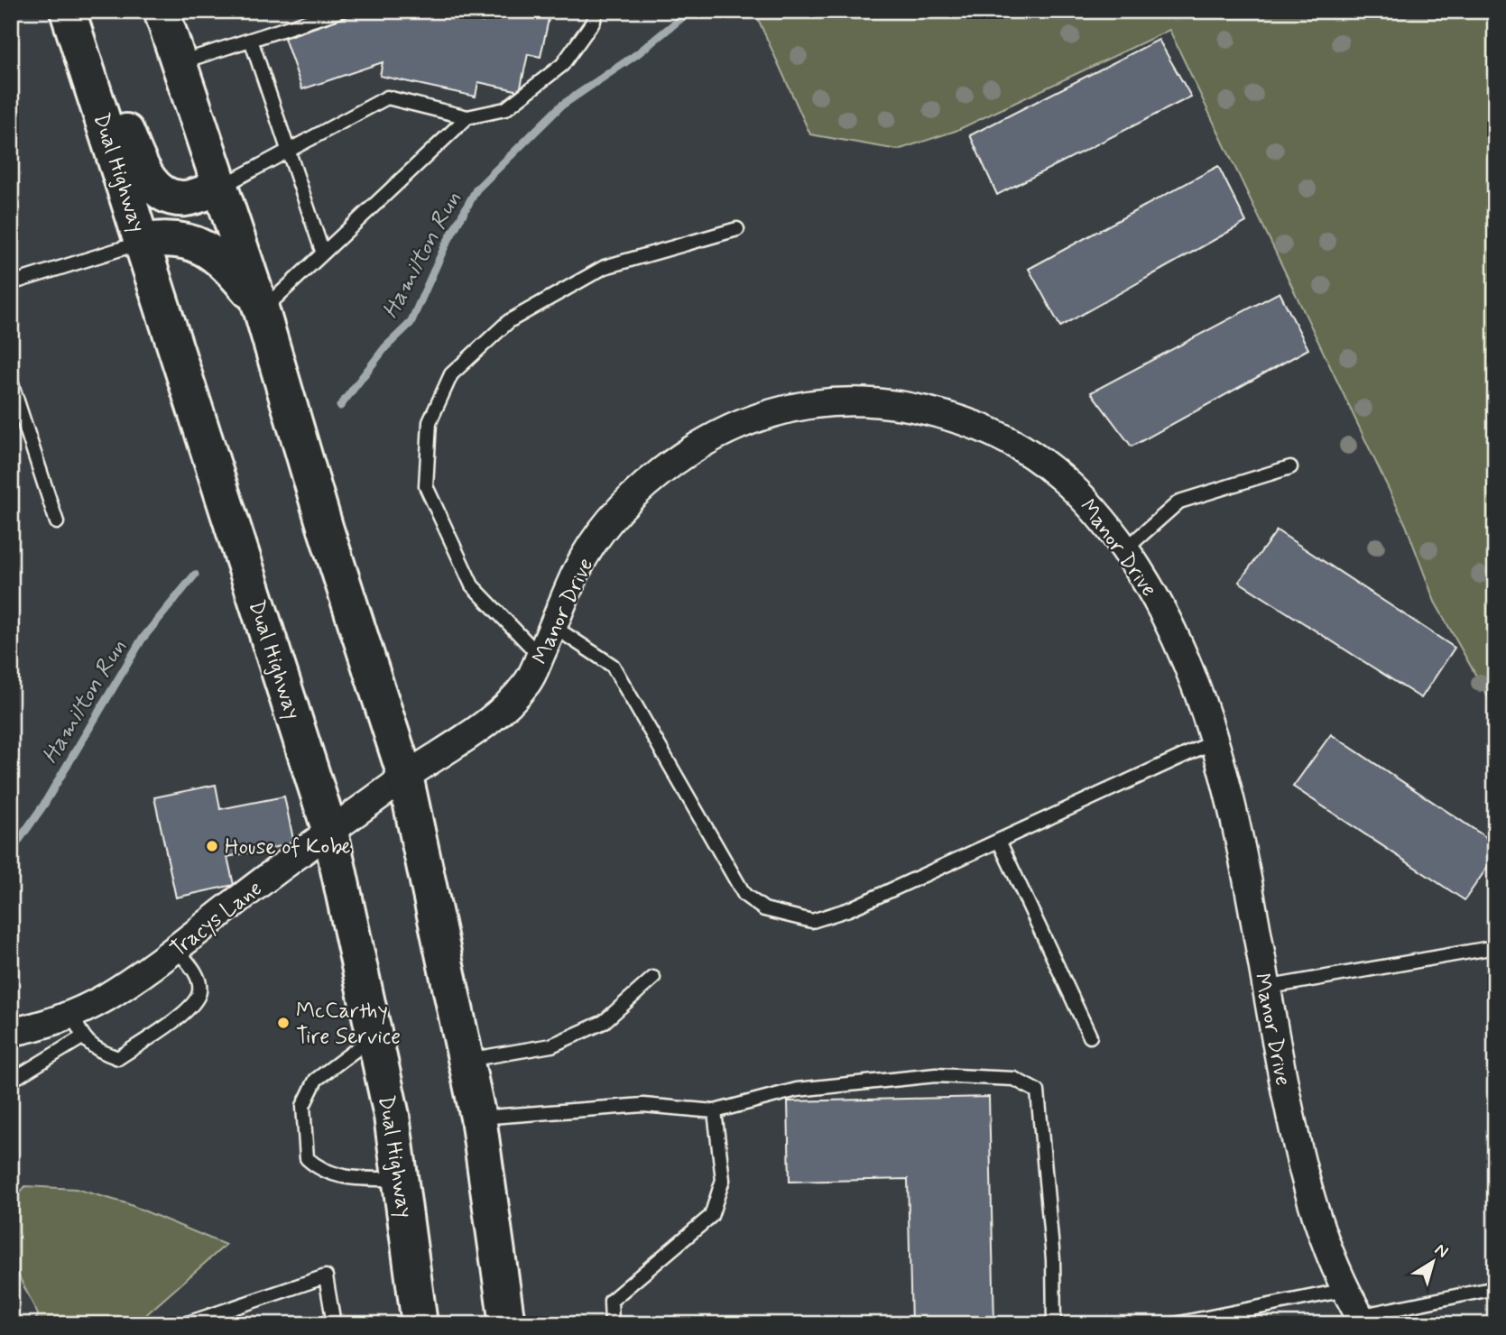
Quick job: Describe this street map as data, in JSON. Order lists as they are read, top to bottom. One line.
{"streets":{"main road":["Dual Highway"],"street":["Manor Drive","Tracys Lane"]},"crossings":[["Dual Highway","Tracys Lane"],["Manor Drive","Tracys Lane"]],"water":["Hamilton Run"],"places":["House of Kobe","McCarthy Tire Service"],"north":"top right"}
